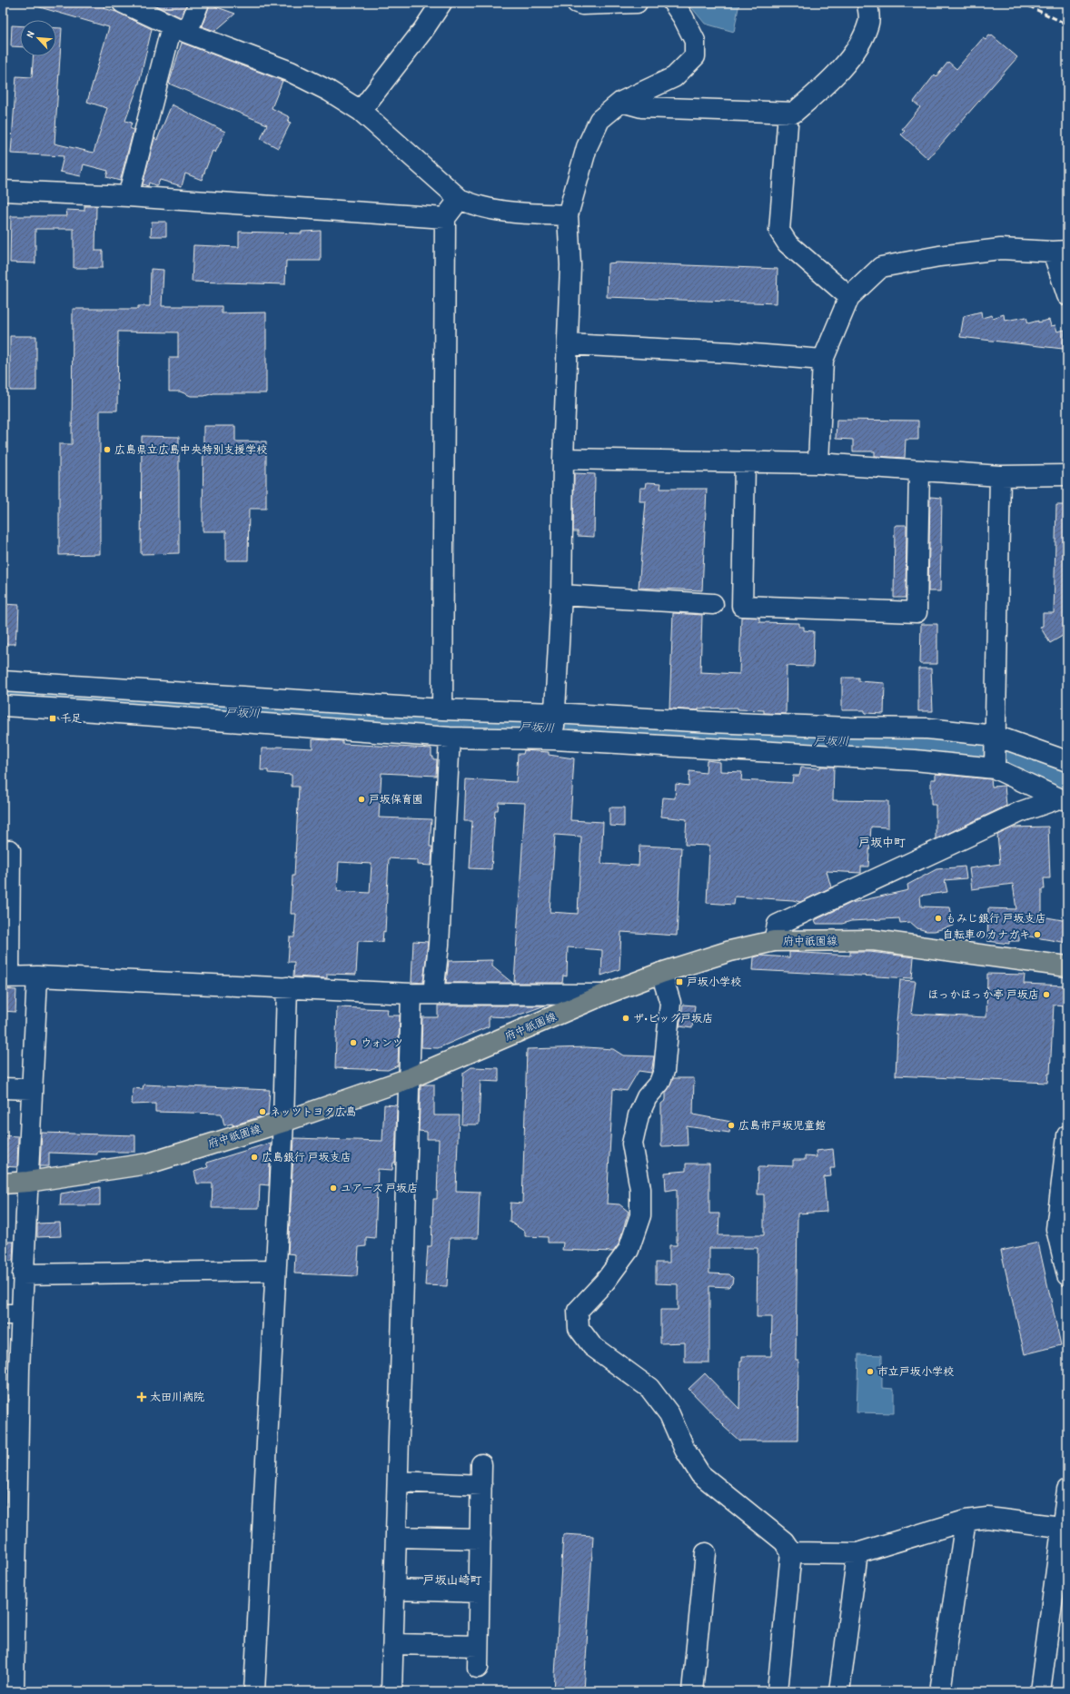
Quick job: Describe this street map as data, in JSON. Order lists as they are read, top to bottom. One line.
{"streets":{"main road":["府中祇園線"]},"districts":["戸坂中町","戸坂山崎町"],"water":["戸坂川"],"places":{"other":["広島県立広島中央特別支援学校","戸坂保育園","もみじ銀行 戸坂支店","自転車のカナガキ","ほっかほっか亭 戸坂店","ザ•ビッグ戸坂店","ウォンツ","ネッツトヨタ広島","広島市戸坂児童館","広島銀行 戸坂支店","ユアーズ 戸坂店","市立戸坂小学校"],"transit":["千足","戸坂小学校"],"health":["太田川病院"]},"north":"top left"}
